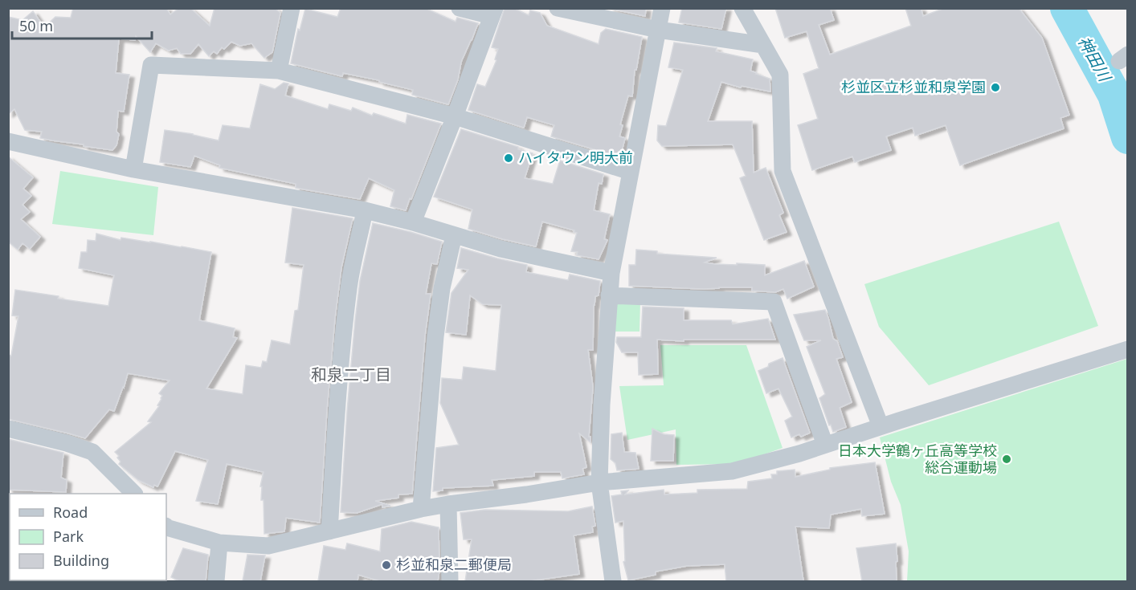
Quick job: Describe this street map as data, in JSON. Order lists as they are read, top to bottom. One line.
{"districts":["和泉二丁目"],"water":["神田川"],"places":["杉並区立杉並和泉学園","ハイタウン明大前","日本大学鶴ヶ丘高等学校 総合運動場","杉並和泉二郵便局"],"legend":["Road","Park","Building"],"scale_bar":"50 m"}
